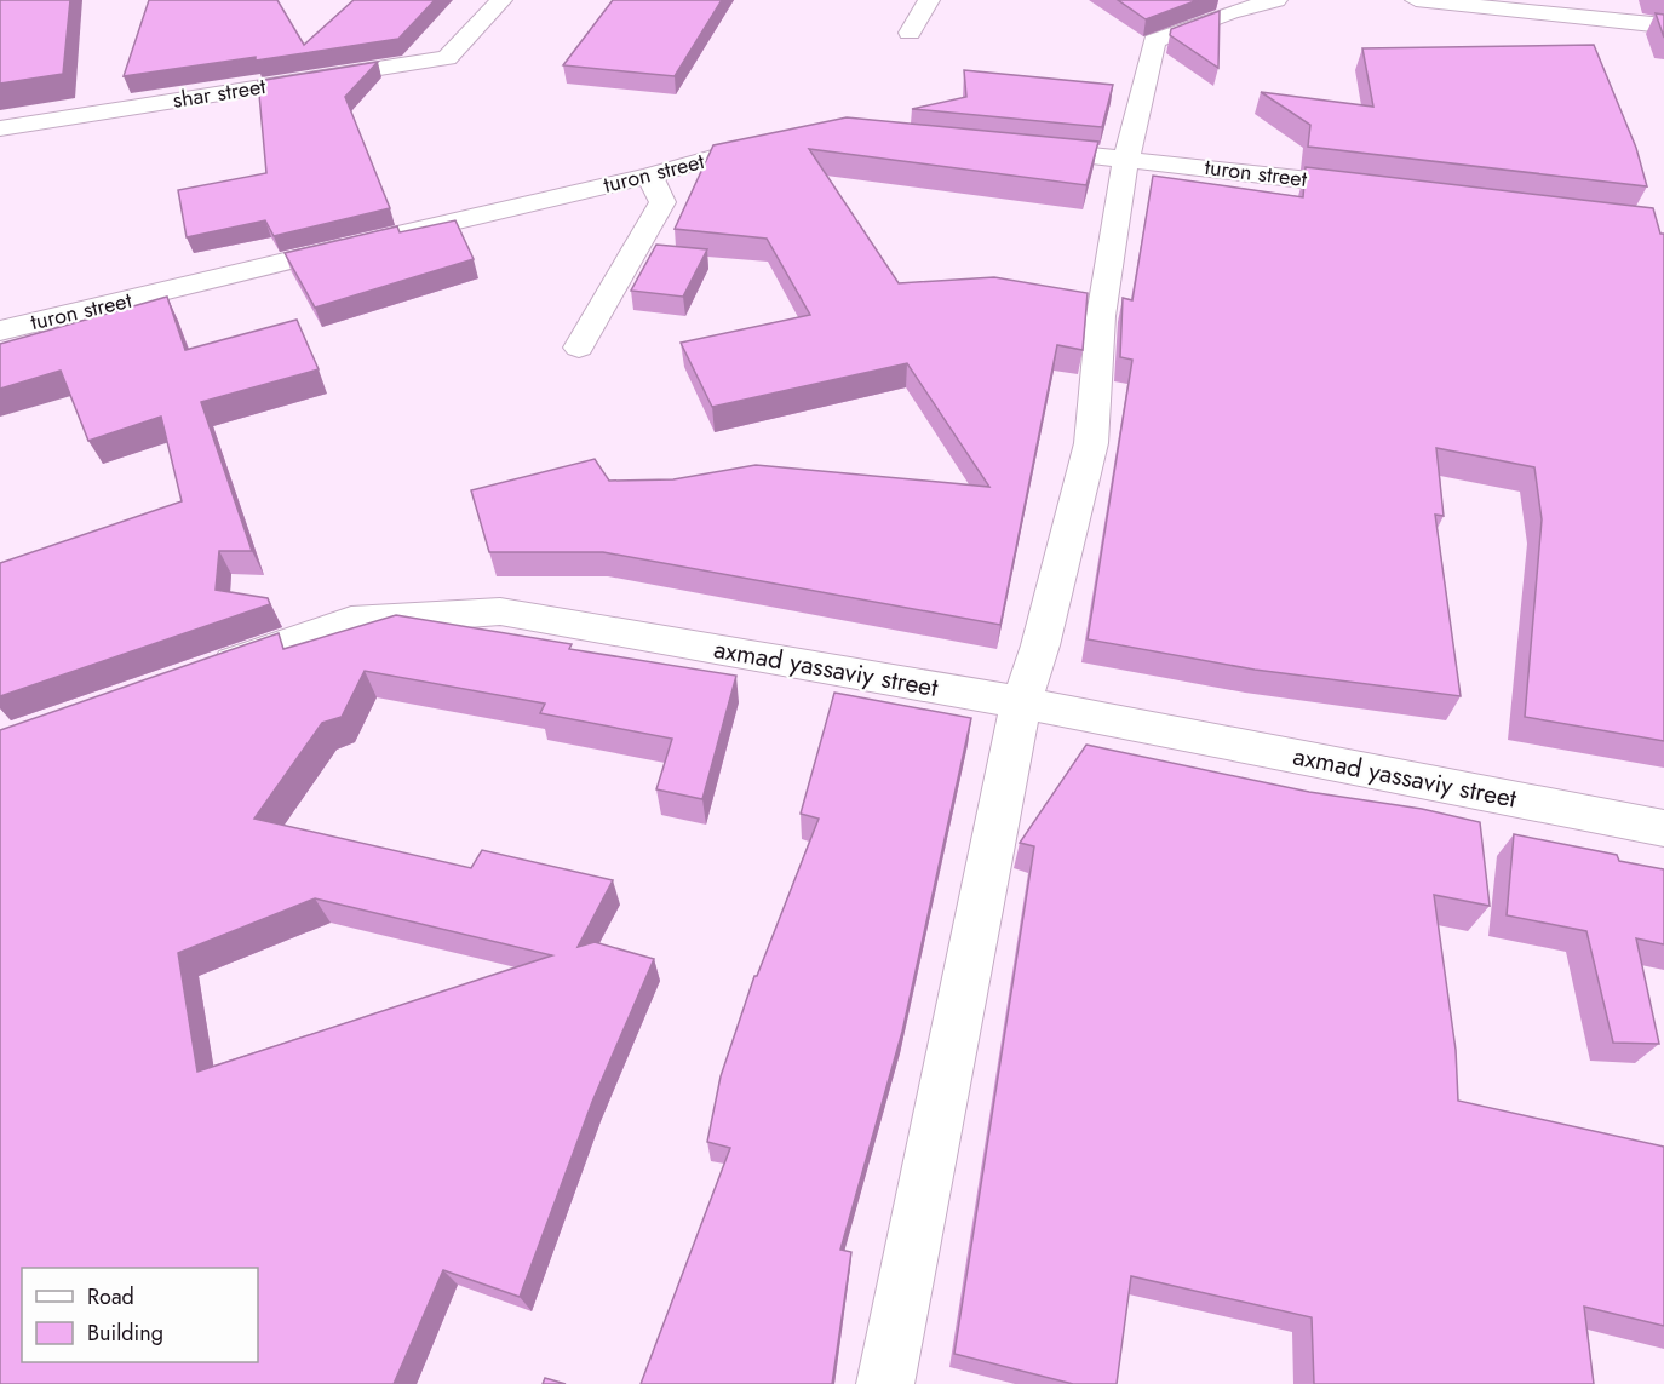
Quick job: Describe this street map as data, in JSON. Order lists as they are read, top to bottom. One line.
{"streets":{"street":["shar street","turon street","axmad yassaviy street"]},"legend":["Road","Building"]}
